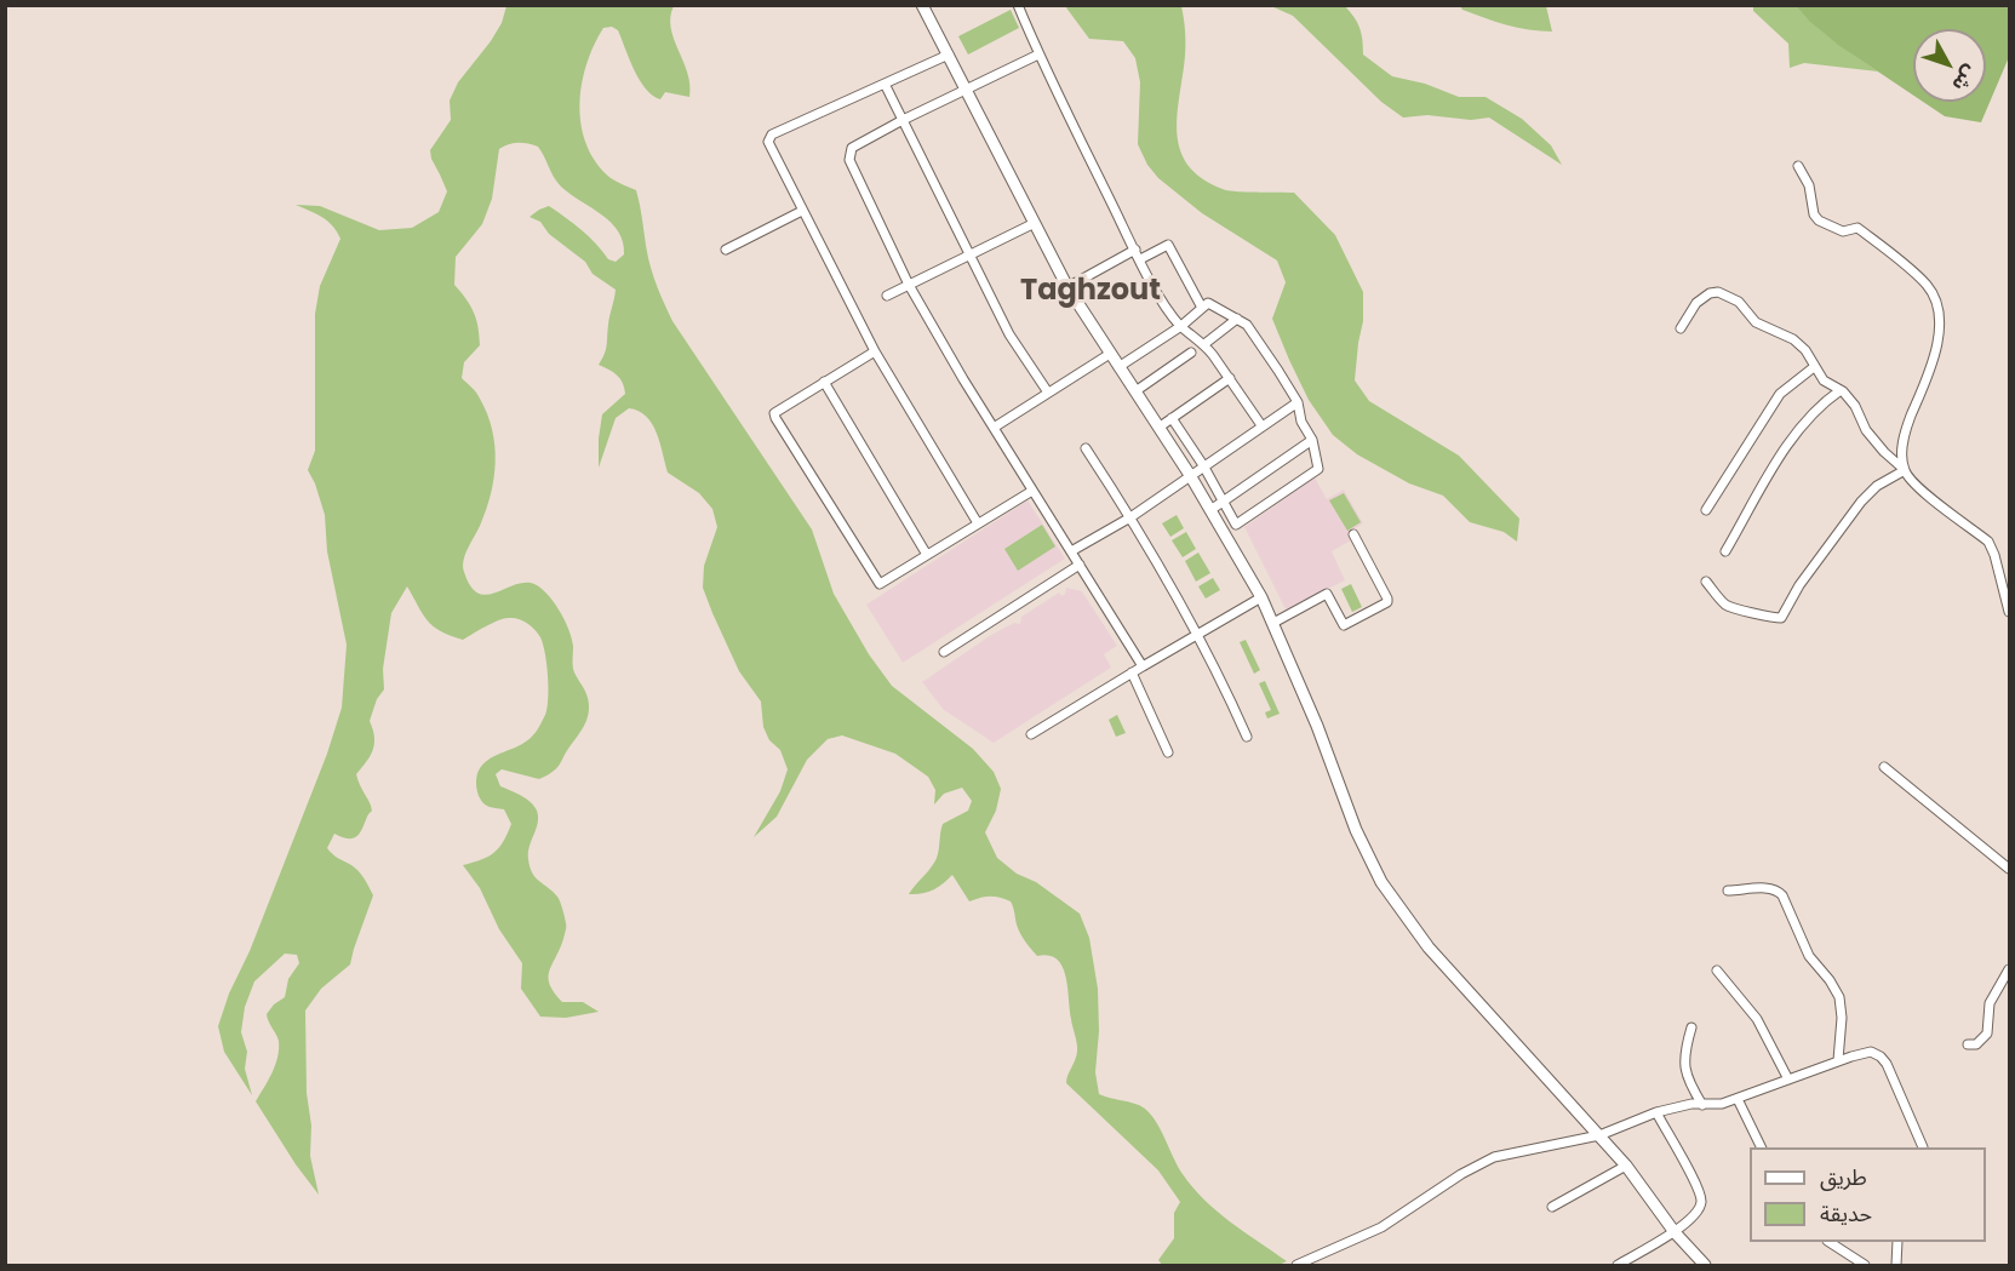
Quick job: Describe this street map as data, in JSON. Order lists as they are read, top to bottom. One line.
{"districts":["Taghzout"],"legend":["طريق","حديقة"],"north":"bottom right"}
